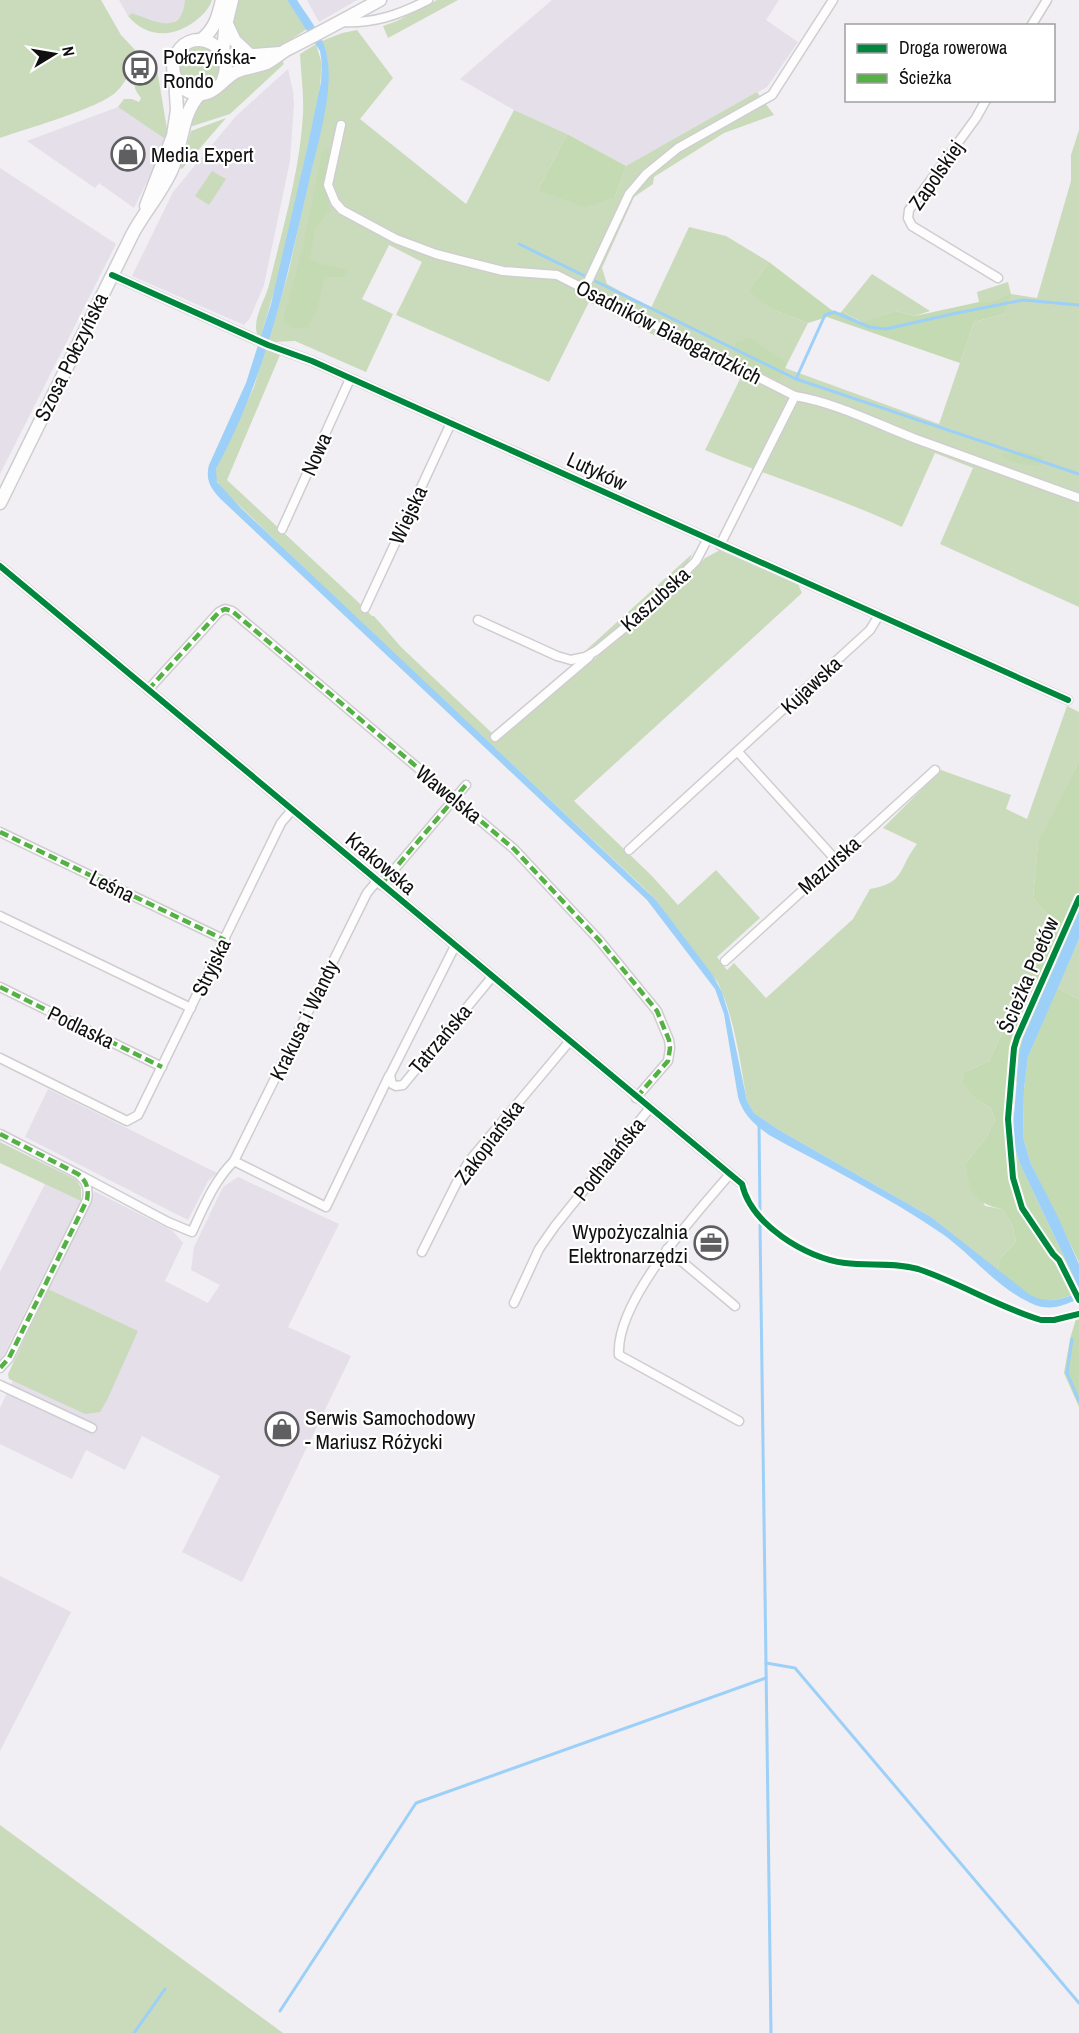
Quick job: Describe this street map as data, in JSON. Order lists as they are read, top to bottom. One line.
{"streets":{"main road":["Szosa Połczyńska"],"street":["Zapolskiej","Osadników Białogardzkich","Nowa","Lutyków","Wiejska","Kaszubska","Kujawska","Wawelska","Krakowska","Mazurska","Leśna","Stryjska","Krakusa i Wandy","Podlaska","Tatrzańska","Zakopiańska","Podhalańska"],"cycle path":["Ścieżka Poetów"]},"crossings":[["Szosa Połczyńska","Lutyków"],["Nowa","Lutyków"],["Lutyków","Wiejska"],["Lutyków","Kaszubska"],["Lutyków","Kujawska"],["Wawelska","Krakowska"],["Wawelska","Krakusa i Wandy"],["Krakowska","Stryjska"],["Krakowska","Krakusa i Wandy"],["Krakowska","Tatrzańska"],["Krakowska","Zakopiańska"],["Krakowska","Podhalańska"],["Leśna","Stryjska"],["Stryjska","Podlaska"],["Krakusa i Wandy","Tatrzańska"]],"places":{"bus stop":["Połczyńska- Rondo"],"shop":["Media Expert","Serwis Samochodowy - Mariusz Różycki"],"office":["Wypożyczalnia Elektronarzędzi"]},"legend":["Droga rowerowa","Ścieżka"],"north":"right"}
